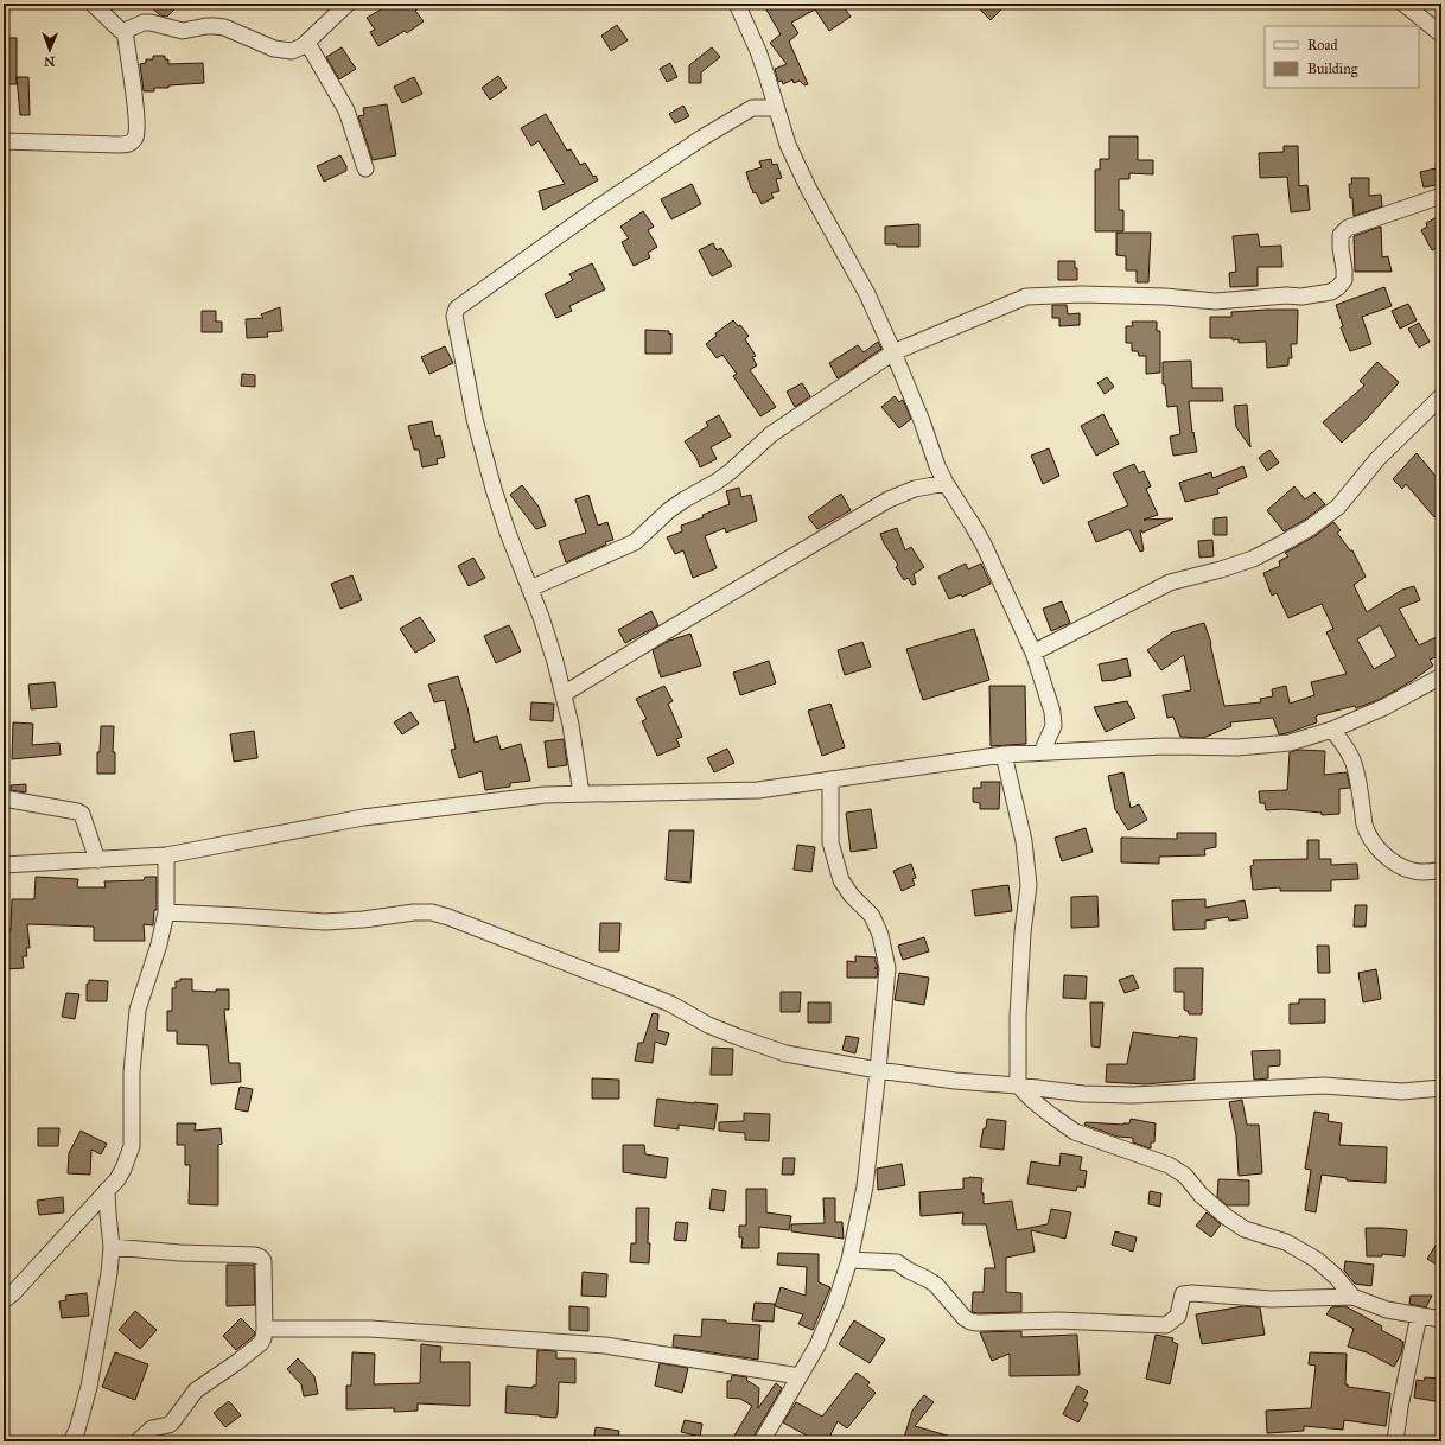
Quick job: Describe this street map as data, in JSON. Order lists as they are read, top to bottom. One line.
{"legend":["Road","Building"],"north":"bottom"}
